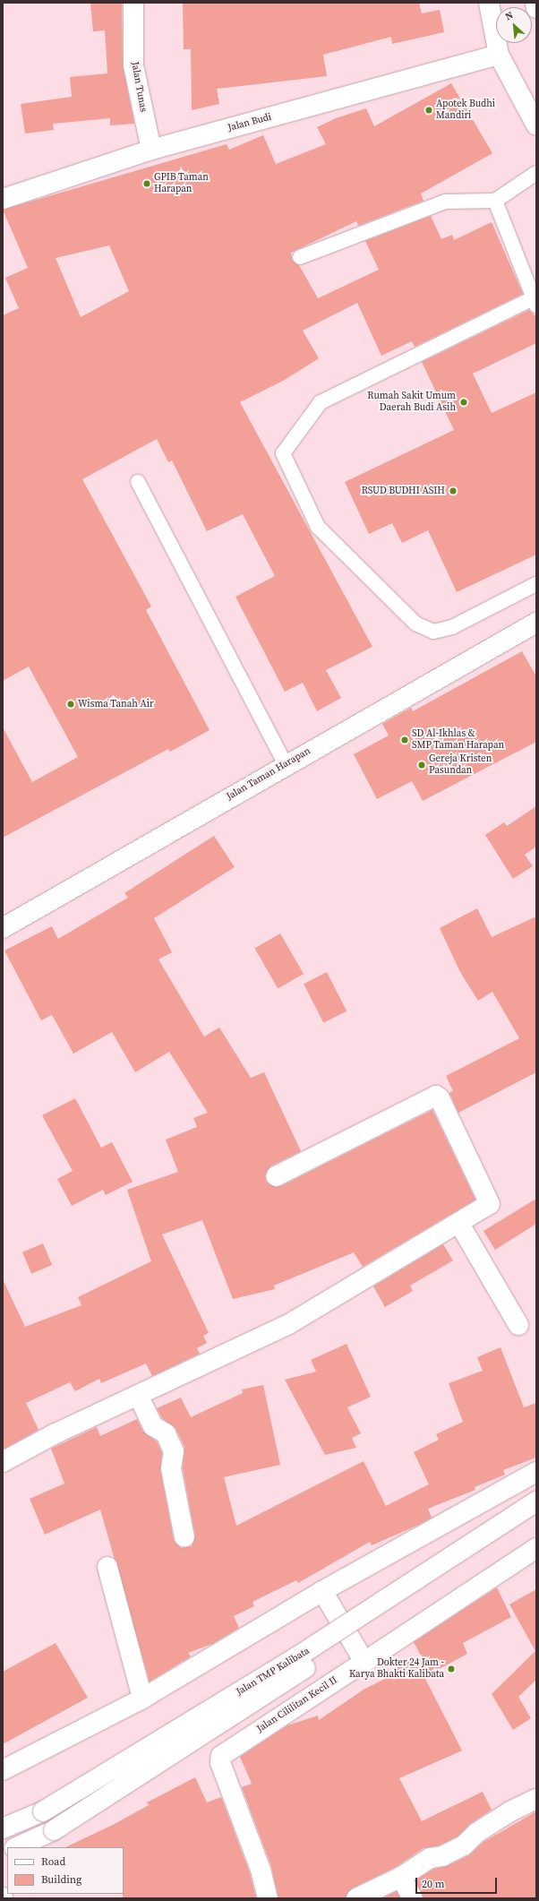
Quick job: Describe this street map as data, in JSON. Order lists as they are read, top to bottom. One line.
{"streets":{"street":["Jalan Tunas","Jalan Budi","Jalan Taman Harapan","Jalan TMP Kalibata","Jalan Cililitan Kecil II"]},"crossings":[["Jalan Tunas","Jalan Budi"]],"places":["Apotek Budhi Mandiri","GPIB Taman Harapan","Rumah Sakit Umum Daerah Budi Asih","RSUD BUDHI ASIH","Wisma Tanah Air","SD Al-Ikhlas & SMP Taman Harapan","Gereja Kristen Pasundan","Dokter 24 Jam - Karya Bhakti Kalibata"],"legend":["Road","Building"],"scale_bar":"20 m","north":"top left"}
